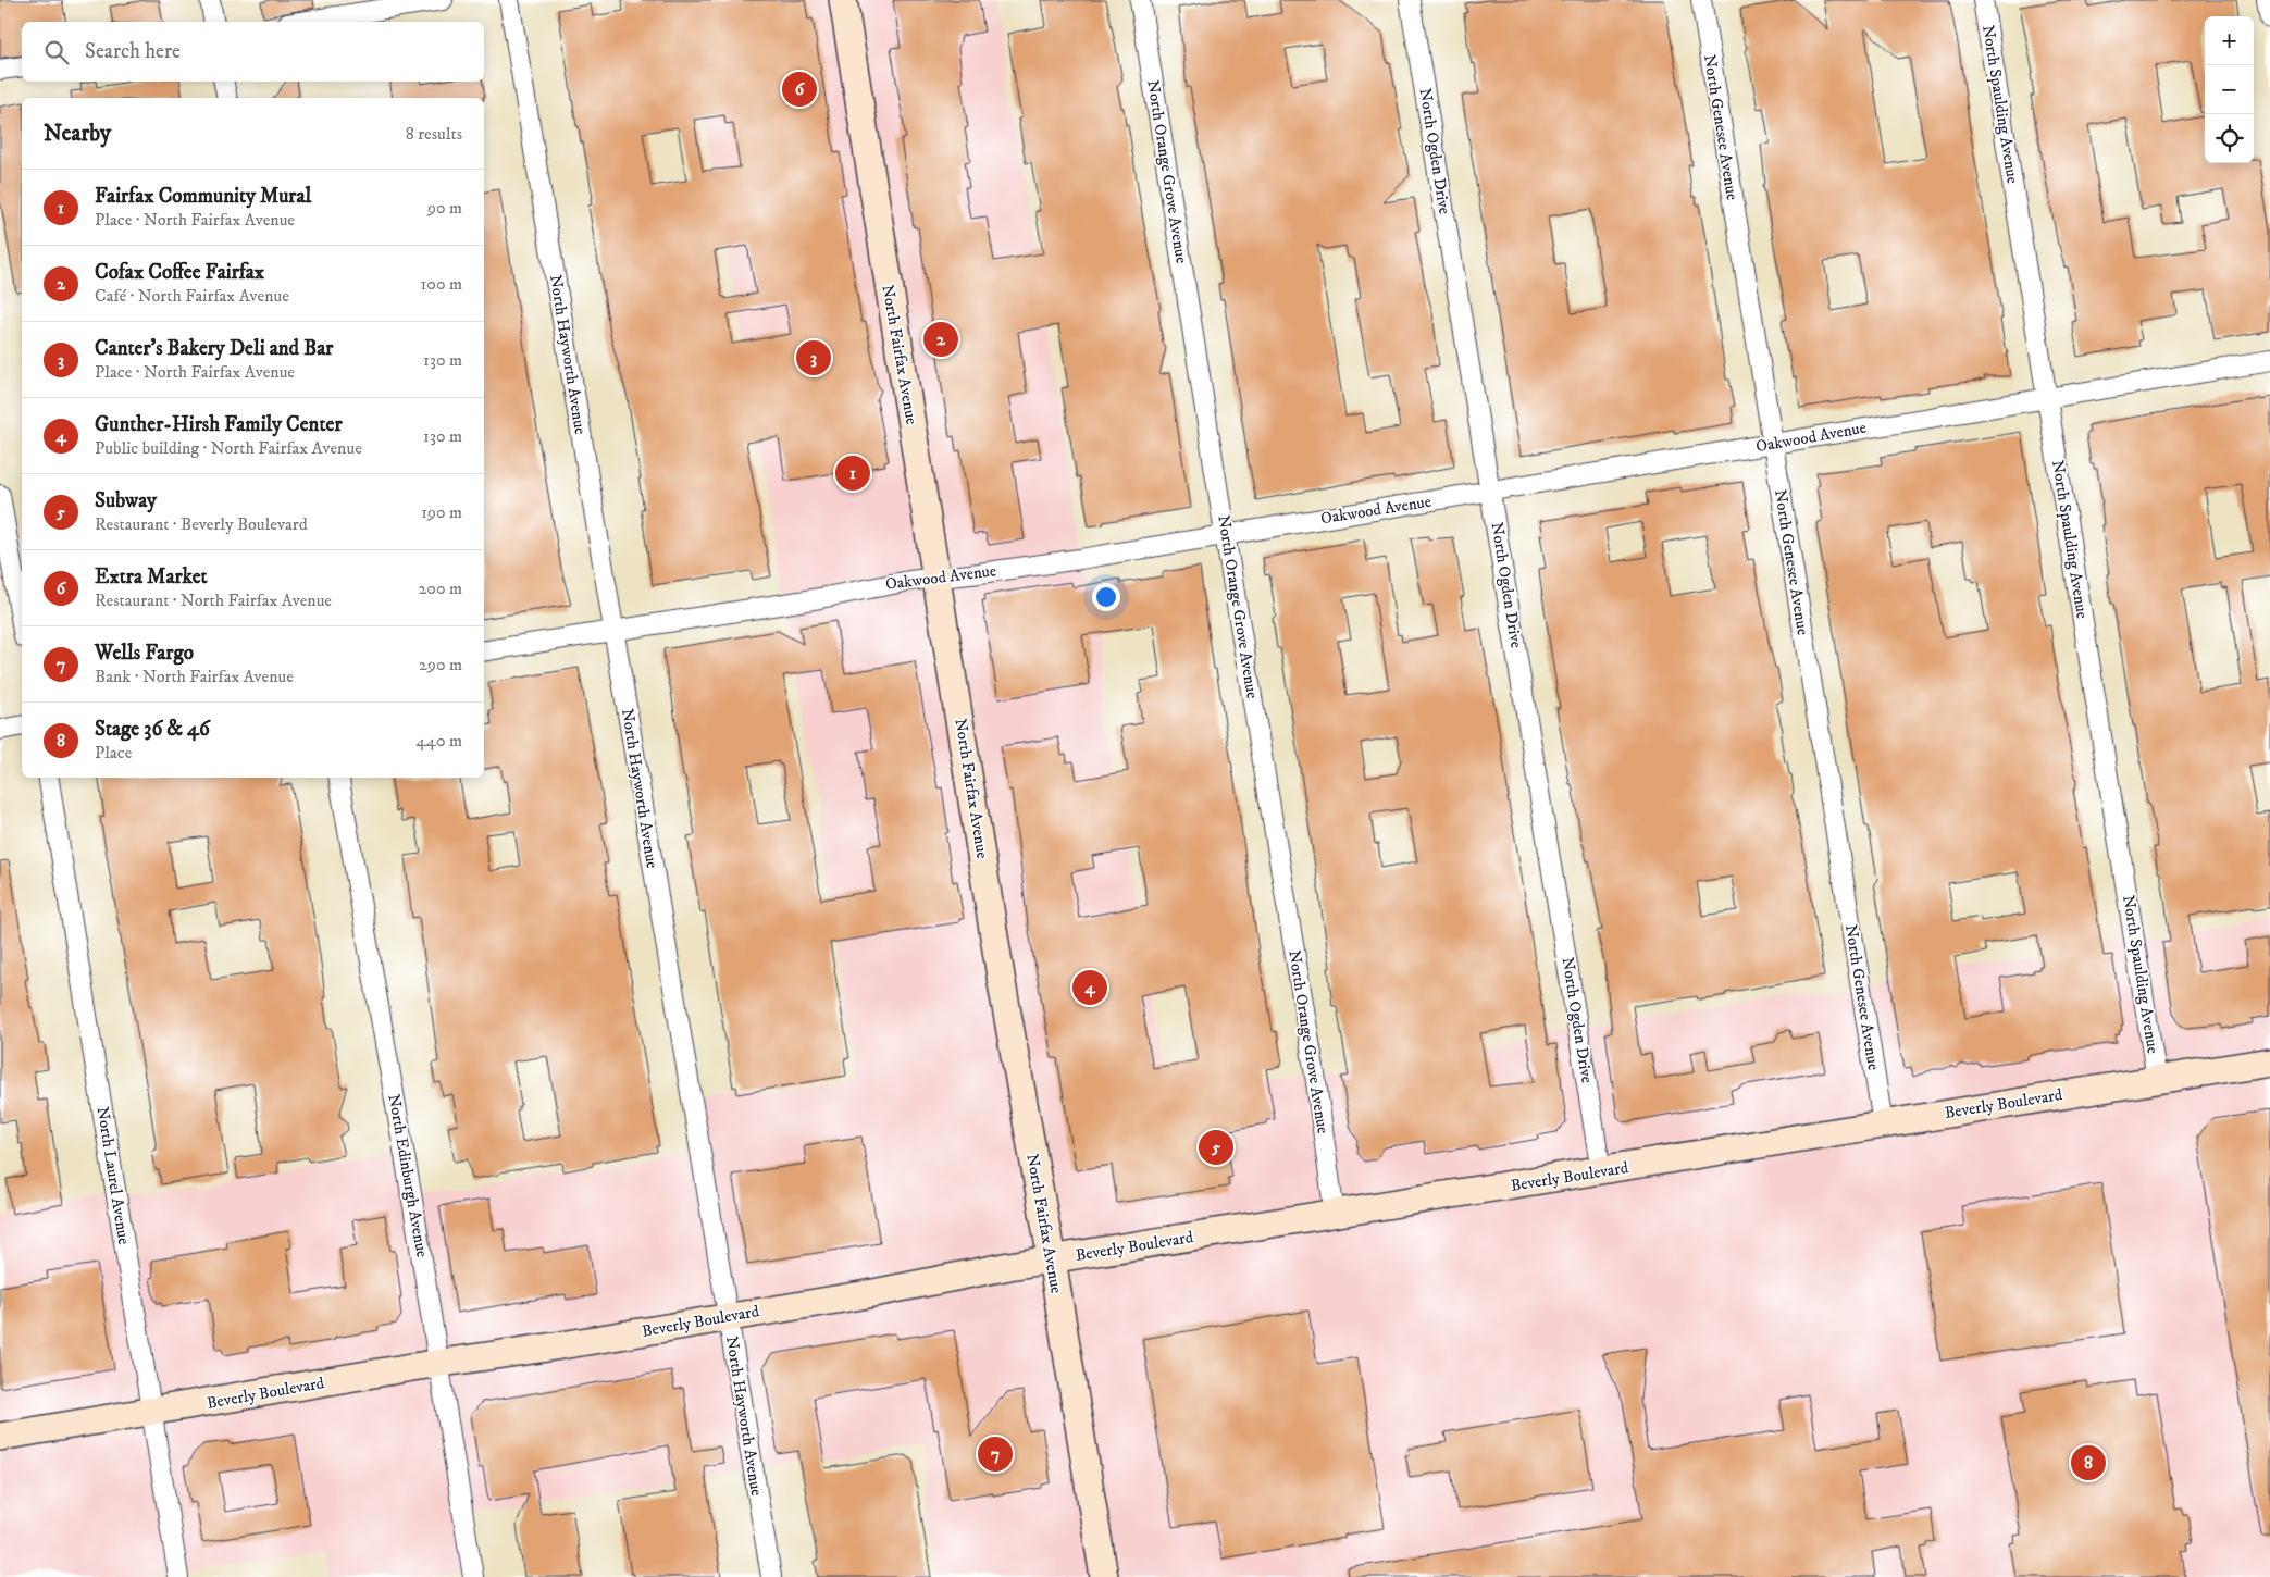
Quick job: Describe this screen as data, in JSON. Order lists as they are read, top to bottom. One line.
{"streets":{"main road":["North Fairfax Avenue","Beverly Boulevard"],"street":["North Spaulding Avenue","North Genesee Avenue","North Ogden Drive","North Orange Grove Avenue","North Hayworth Avenue","Oakwood Avenue","North Laurel Avenue","North Edinburgh Avenue"]},"crossings":[["North Spaulding Avenue","Oakwood Avenue"],["North Spaulding Avenue","Beverly Boulevard"],["North Genesee Avenue","Oakwood Avenue"],["North Genesee Avenue","Beverly Boulevard"],["North Ogden Drive","Oakwood Avenue"],["North Ogden Drive","Beverly Boulevard"],["North Orange Grove Avenue","Oakwood Avenue"],["North Orange Grove Avenue","Beverly Boulevard"],["North Hayworth Avenue","Oakwood Avenue"],["North Hayworth Avenue","Beverly Boulevard"],["North Fairfax Avenue","Oakwood Avenue"],["North Fairfax Avenue","Beverly Boulevard"],["Beverly Boulevard","North Laurel Avenue"],["Beverly Boulevard","North Edinburgh Avenue"]],"page":{"map_buttons":["+","−"],"search":"Search here","pins":["6","2","3","1","4","5","7","8"],"heading":["Nearby","8 results"],"list":[{"mark":"1","name":"Fairfax Community Mural","note":"Place · North Fairfax Avenue","value":"90 m"},{"mark":"2","name":"Cofax Coffee Fairfax","note":"Café · North Fairfax Avenue","value":"100 m"},{"mark":"3","name":"Canter's Bakery Deli and Bar","note":"Place · North Fairfax Avenue","value":"130 m"},{"mark":"4","name":"Gunther-Hirsh Family Center","note":"Public building · North Fairfax Avenue","value":"130 m"},{"mark":"5","name":"Subway","note":"Restaurant · Beverly Boulevard","value":"190 m"},{"mark":"6","name":"Extra Market","note":"Restaurant · North Fairfax Avenue","value":"200 m"},{"mark":"7","name":"Wells Fargo","note":"Bank · North Fairfax Avenue","value":"290 m"},{"mark":"8","name":"Stage 36 & 46","note":"Place","value":"440 m"}]}}
